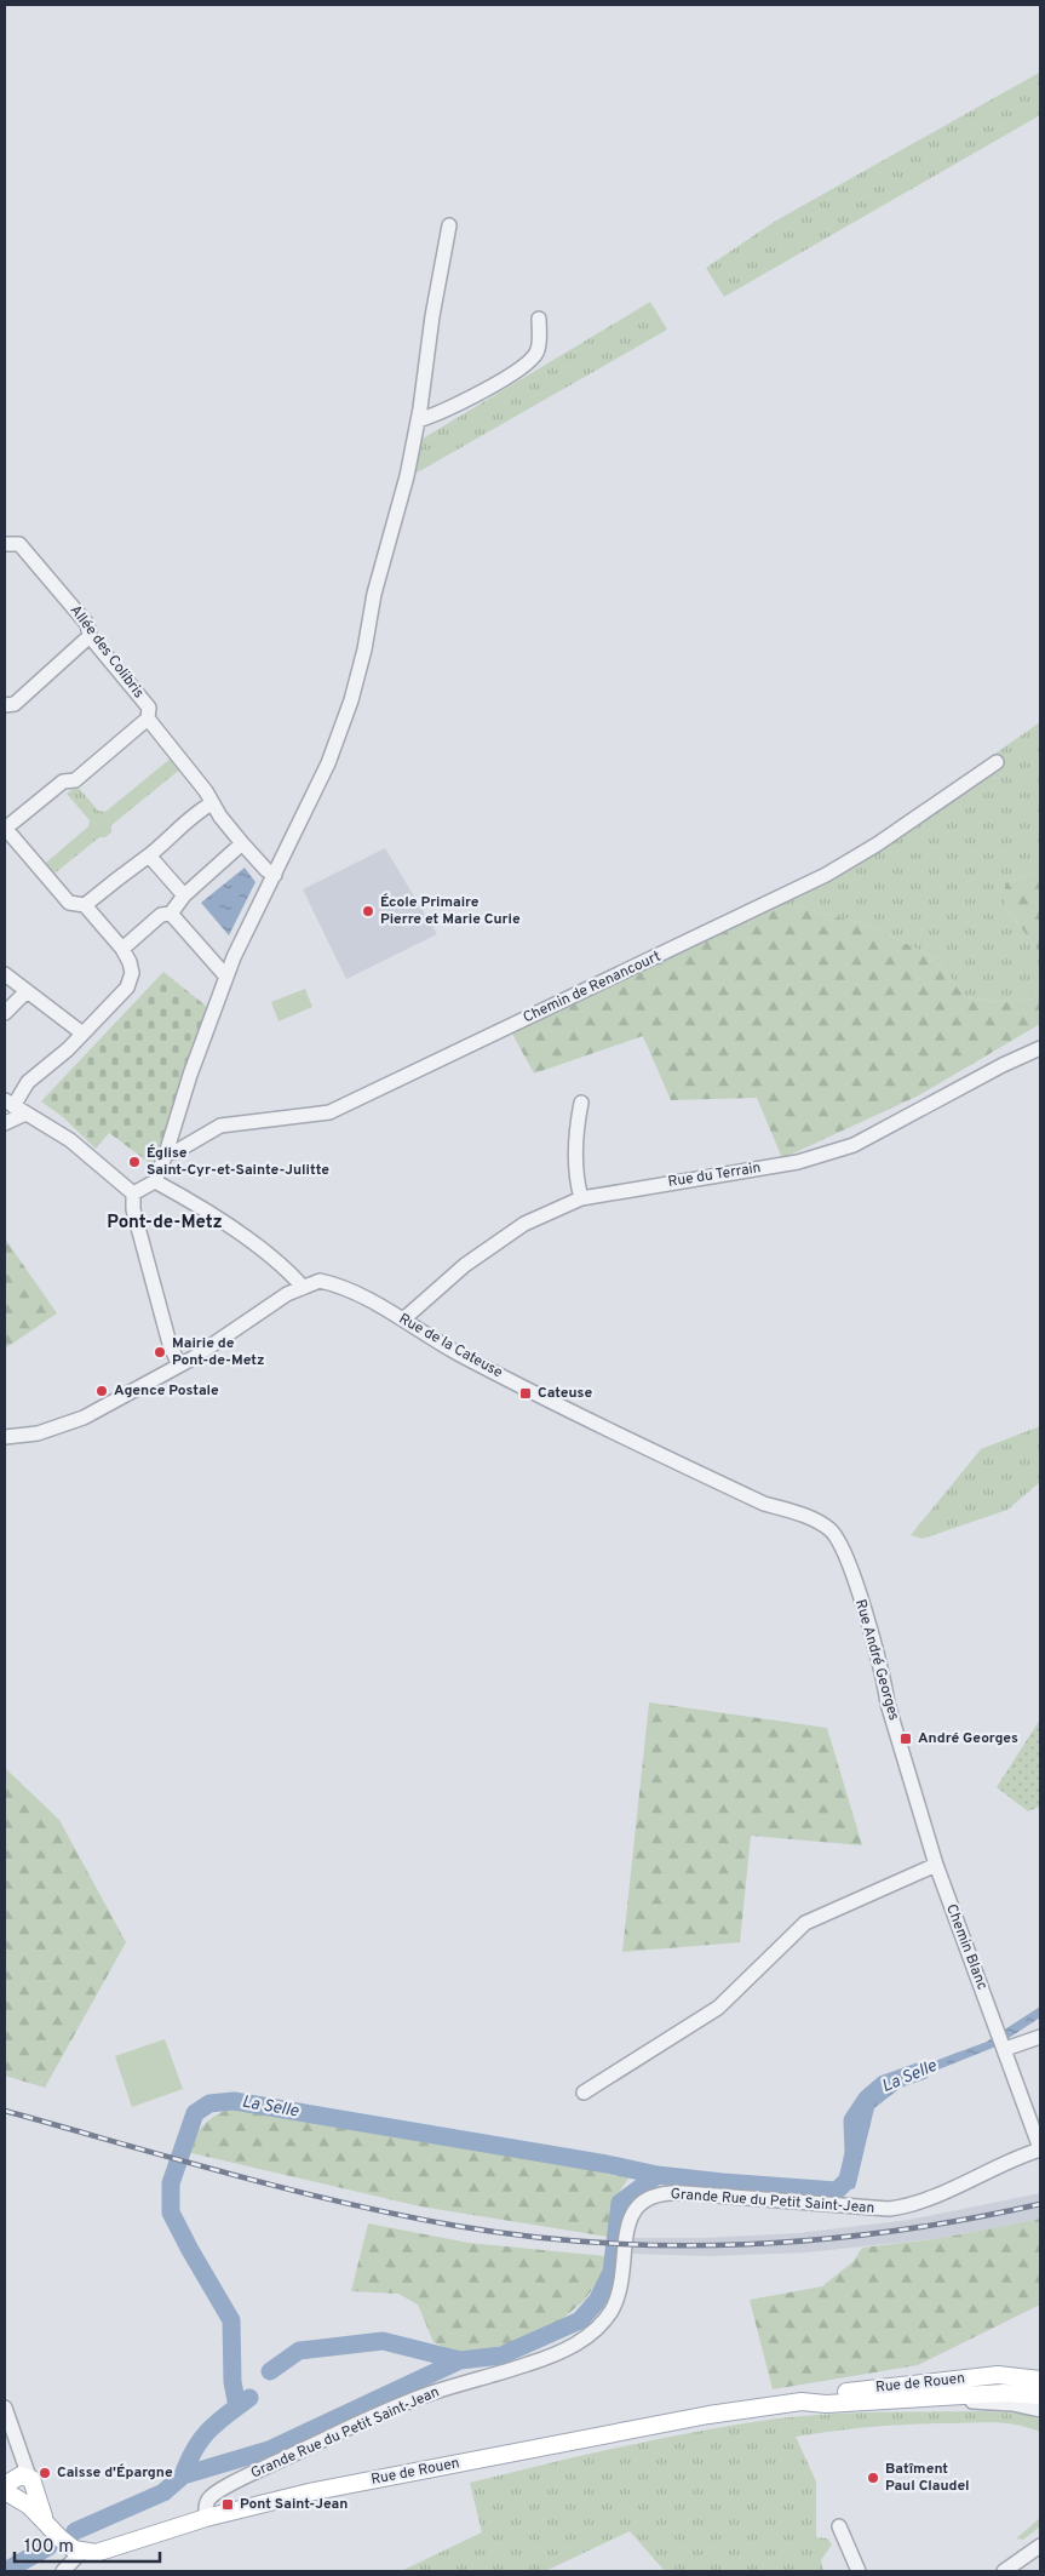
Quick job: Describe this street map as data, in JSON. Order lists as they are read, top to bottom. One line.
{"streets":{"main road":["Rue de Rouen"],"street":["Allée des Colibris","Chemin de Renancourt","Rue du Terrain","Rue de la Cateuse","Rue André Georges","Chemin Blanc","Grande Rue du Petit Saint-Jean"]},"crossings":[["Rue du Terrain","Rue de la Cateuse"],["Rue de la Cateuse","Rue André Georges"],["Rue André Georges","Chemin Blanc"],["Chemin Blanc","Grande Rue du Petit Saint-Jean"],["Grande Rue du Petit Saint-Jean","Rue de Rouen"]],"districts":["Pont-de-Metz"],"water":["La Selle"],"places":{"other":["École Primaire Pierre et Marie Curie","Église Saint-Cyr-et-Sainte-Julitte","Mairie de Pont-de-Metz","Agence Postale","Caisse d'Épargne","Batîment Paul Claudel"],"transit":["Cateuse","André Georges","Pont Saint-Jean"]},"scale_bar":"100 m"}
